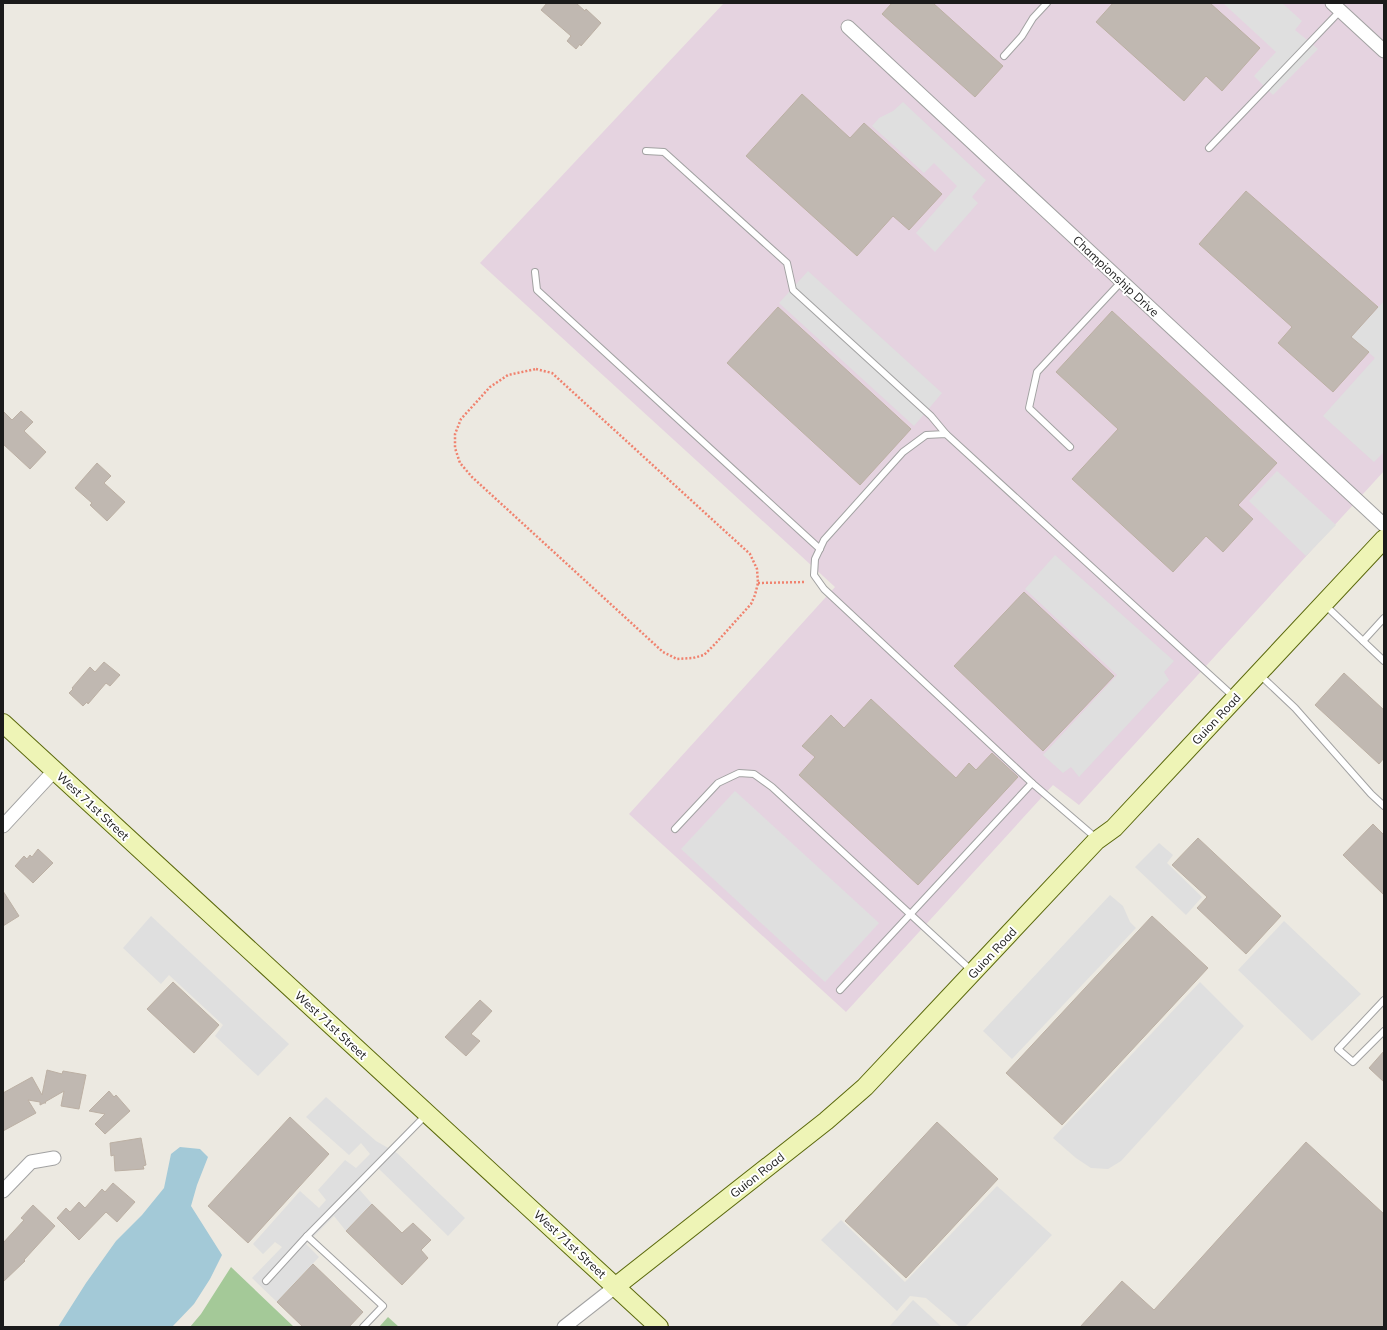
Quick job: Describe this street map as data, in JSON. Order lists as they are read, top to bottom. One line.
{"streets":{"street":["Championship Drive","Guion Road","West 71st Street"]},"crossings":[["Guion Road","West 71st Street"]]}
